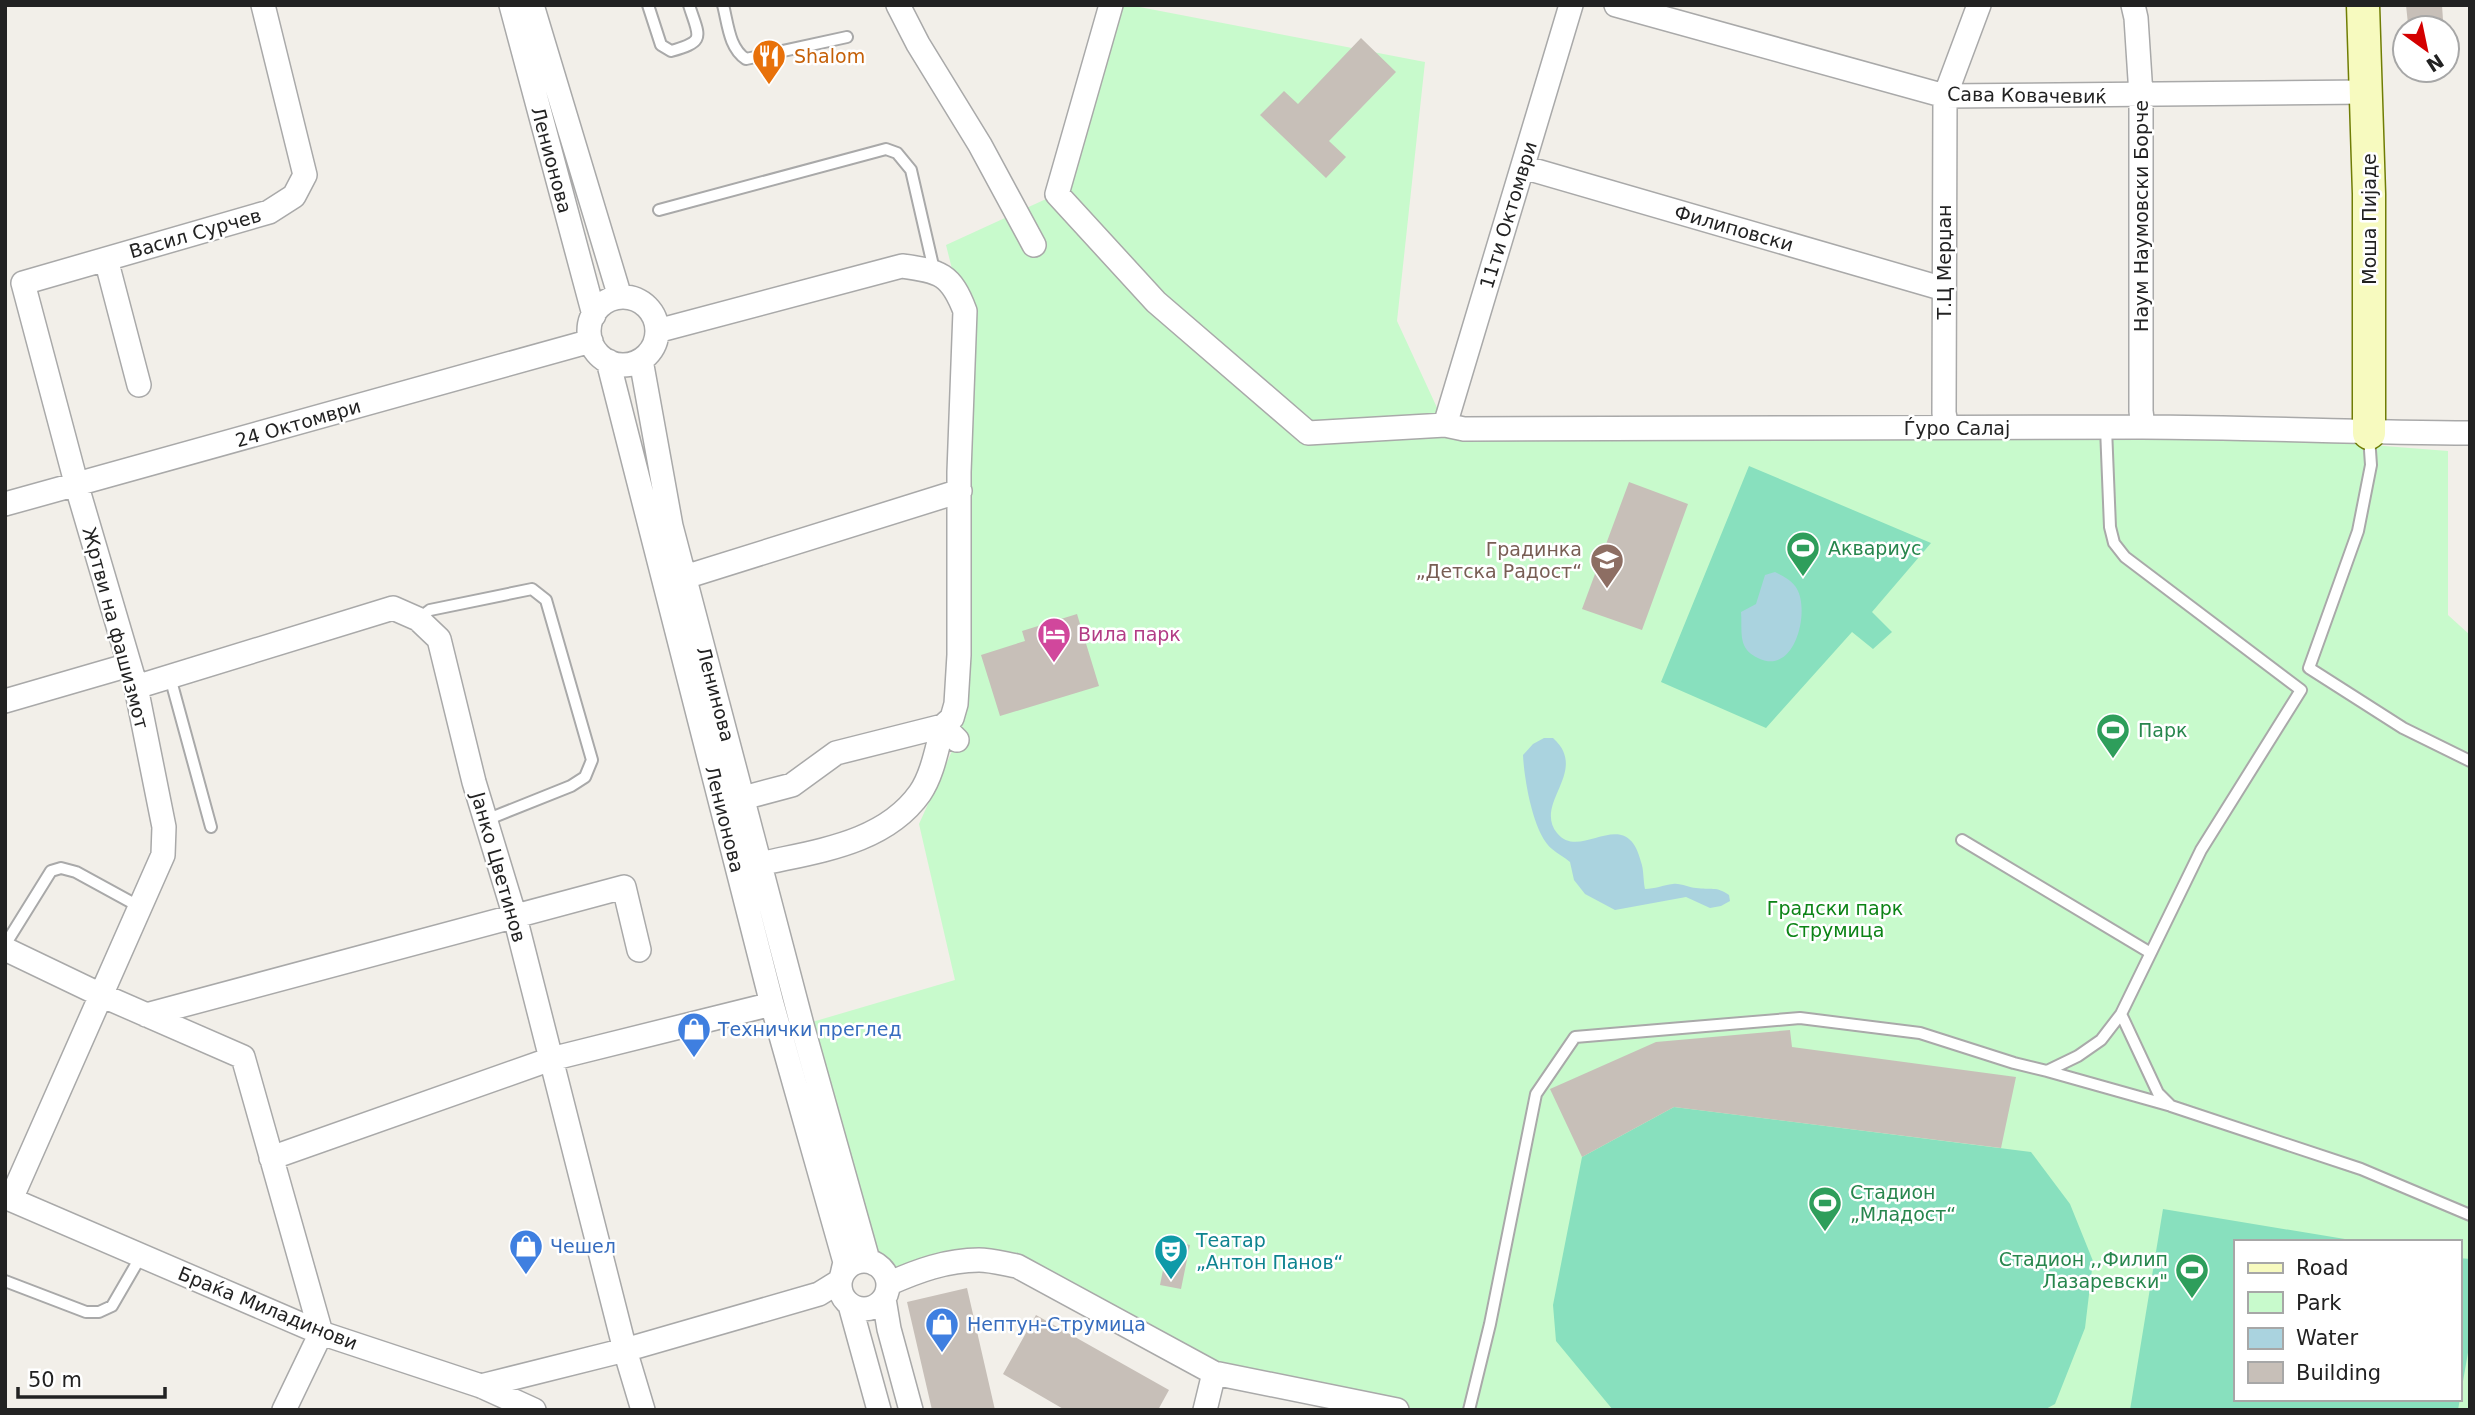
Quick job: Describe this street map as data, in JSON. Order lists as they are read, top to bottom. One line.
{"streets":{"street":["Сава Ковачевиќ","Ленионова","11ти Октомври","Наум Наумовски Борче","Моша Пијаде","Филиповски","Васил Сурчев","Т.Ц Мерџан","24 Октомври","Ѓуро Салај","Жртви на фашизмот","Ленинова","Јанко Цветинов","Браќа Миладинови"]},"crossings":[["Сава Ковачевиќ","Наум Наумовски Борче"],["Сава Ковачевиќ","Моша Пијаде"],["Сава Ковачевиќ","Т.Ц Мерџан"],["Ленионова","24 Октомври"],["Ленионова","Ленинова"],["11ти Октомври","Филиповски"],["11ти Октомври","Ѓуро Салај"],["Наум Наумовски Борче","Ѓуро Салај"],["Моша Пијаде","Ѓуро Салај"],["Филиповски","Т.Ц Мерџан"],["Васил Сурчев","Жртви на фашизмот"],["Т.Ц Мерџан","Ѓуро Салај"],["24 Октомври","Жртви на фашизмот"],["24 Октомври","Ленинова"],["Жртви на фашизмот","Браќа Миладинови"]],"parks":["Градски парк Струмица"],"places":{"restaurant":["Shalom"],"sports":["Аквариус","Парк","Стадион „Младост“","Стадион ,,Филип Лазаревски\""],"school or university":["Градинка „Детска Радост“"],"hotel":["Вила парк"],"shop":["Технички преглед","Чешел","Нептун-Струмица"],"theatre":["Театар „Антон Панов“"]},"legend":["Road","Park","Water","Building"],"scale_bar":"50 m","north":"bottom right"}
